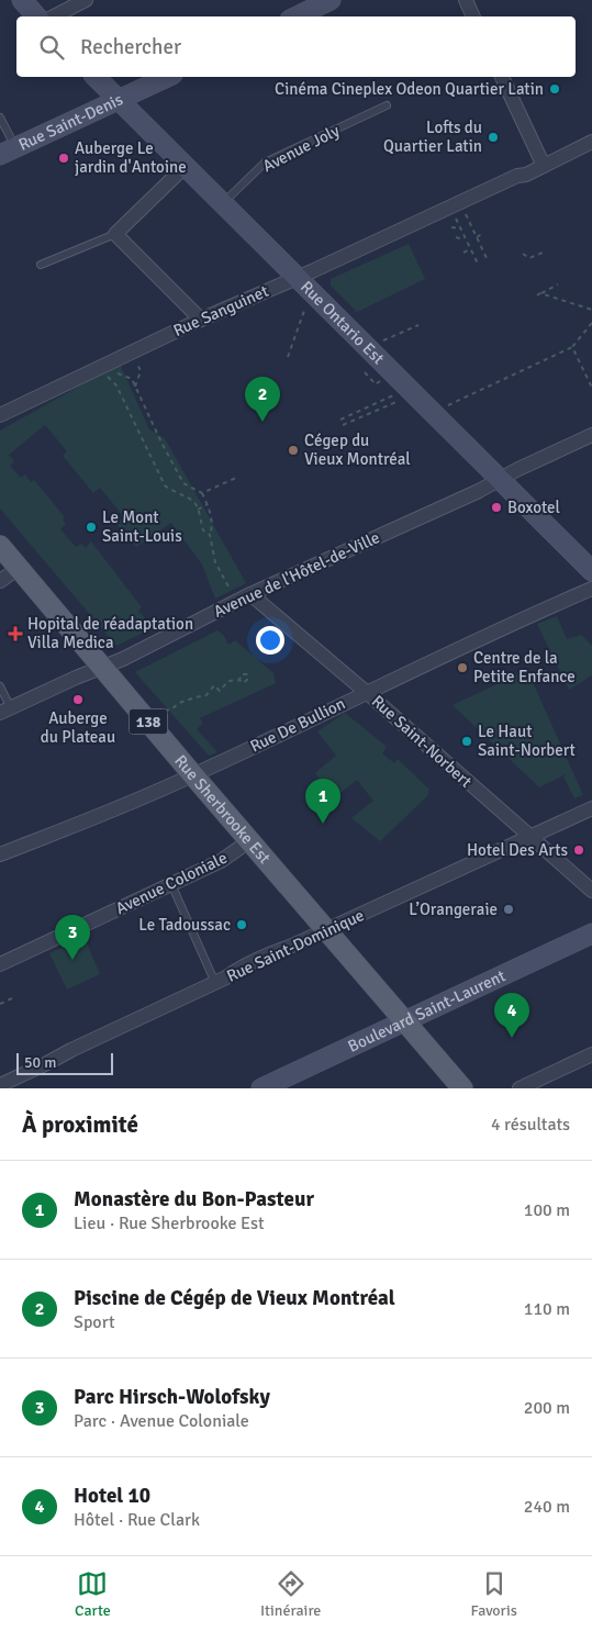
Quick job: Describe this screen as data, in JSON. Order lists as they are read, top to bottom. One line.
{"streets":{"main road":["Rue Saint-Denis","Rue Ontario Est","138","Rue Sherbrooke Est","Boulevard Saint-Laurent"],"street":["Rue Sanguinet","Avenue de l'Hôtel-de-Ville","Rue De Bullion","Rue Saint-Norbert","Avenue Coloniale","Rue Saint-Dominique"],"lane":["Avenue Joly"]},"crossings":[["Rue Saint-Denis","Rue Ontario Est"],["Avenue Joly","Rue Ontario Est"],["Rue Sanguinet","Rue Ontario Est"],["Rue Ontario Est","Avenue de l'Hôtel-de-Ville"],["Avenue de l'Hôtel-de-Ville","Rue Saint-Norbert"],["Avenue de l'Hôtel-de-Ville","Rue Sherbrooke Est"],["138","Rue Sherbrooke Est"],["138","Boulevard Saint-Laurent"],["Rue De Bullion","Rue Saint-Norbert"],["Rue De Bullion","Rue Sherbrooke Est"],["Rue Saint-Norbert","Rue Saint-Dominique"],["Rue Sherbrooke Est","Avenue Coloniale"],["Rue Sherbrooke Est","Rue Saint-Dominique"],["Rue Sherbrooke Est","Boulevard Saint-Laurent"]],"places":{"other":["Cinéma Cineplex Odeon Quartier Latin","Lofts du Quartier Latin","Auberge Le jardin d'Antoine","Cégep du Vieux Montréal","Boxotel","Le Mont Saint-Louis","Centre de la Petite Enfance","Auberge du Plateau","Le Haut Saint-Norbert","Hotel Des Arts","L’Orangeraie","Le Tadoussac"],"health":["Hopital de réadaptation Villa Medica"]},"scale_bar":"50 m","page":{"search":"Rechercher","pins":["2","1","3","4"],"scale":"50 m","heading":["À proximité","4 résultats"],"list":[{"mark":"1","name":"Monastère du Bon-Pasteur","note":"Lieu · Rue Sherbrooke Est","value":"100 m"},{"mark":"2","name":"Piscine de Cégép de Vieux Montréal","note":"Sport","value":"110 m"},{"mark":"3","name":"Parc Hirsch-Wolofsky","note":"Parc · Avenue Coloniale","value":"200 m"},{"mark":"4","name":"Hotel 10","note":"Hôtel · Rue Clark","value":"240 m"}],"nav":["Carte","Itinéraire","Favoris"]}}
